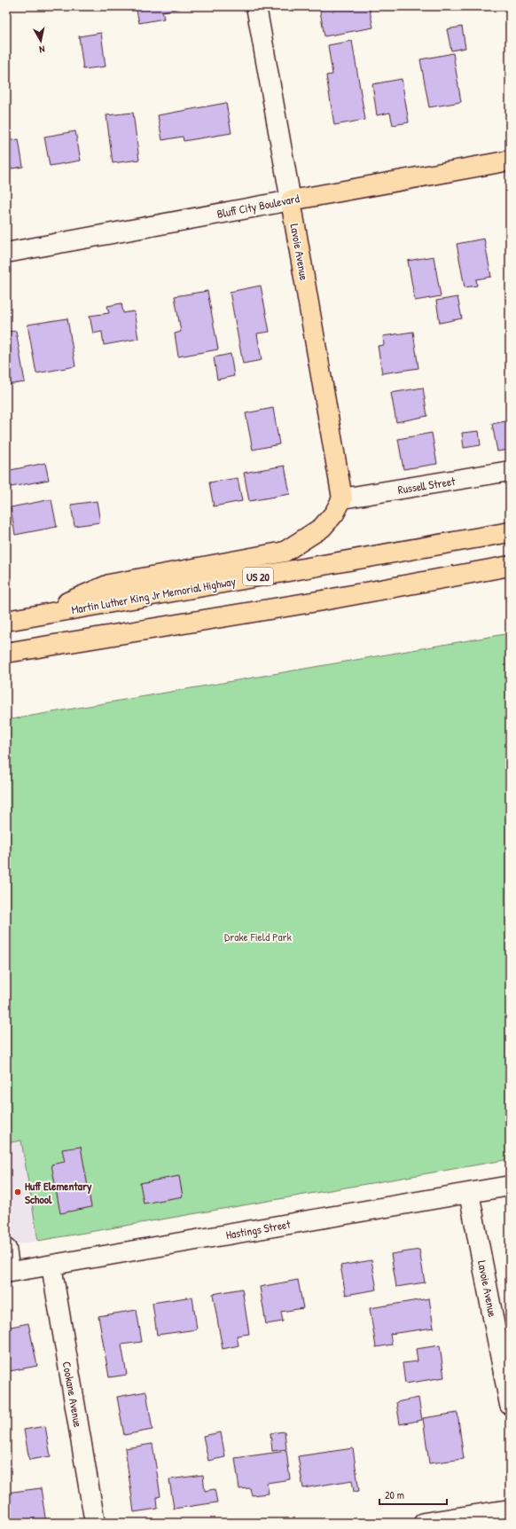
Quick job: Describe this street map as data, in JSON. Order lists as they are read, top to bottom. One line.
{"streets":{"main road":["Bluff City Boulevard","Lavoie Avenue","US 20","Martin Luther King Jr Memorial Highway"],"street":["Russell Street","Hastings Street","Cookane Avenue"]},"crossings":[["Bluff City Boulevard","Lavoie Avenue"],["Lavoie Avenue","Russell Street"],["Lavoie Avenue","Hastings Street"],["Hastings Street","Cookane Avenue"]],"parks":["Drake Field Park"],"places":["Huff Elementary School"],"scale_bar":"20 m","north":"bottom"}
